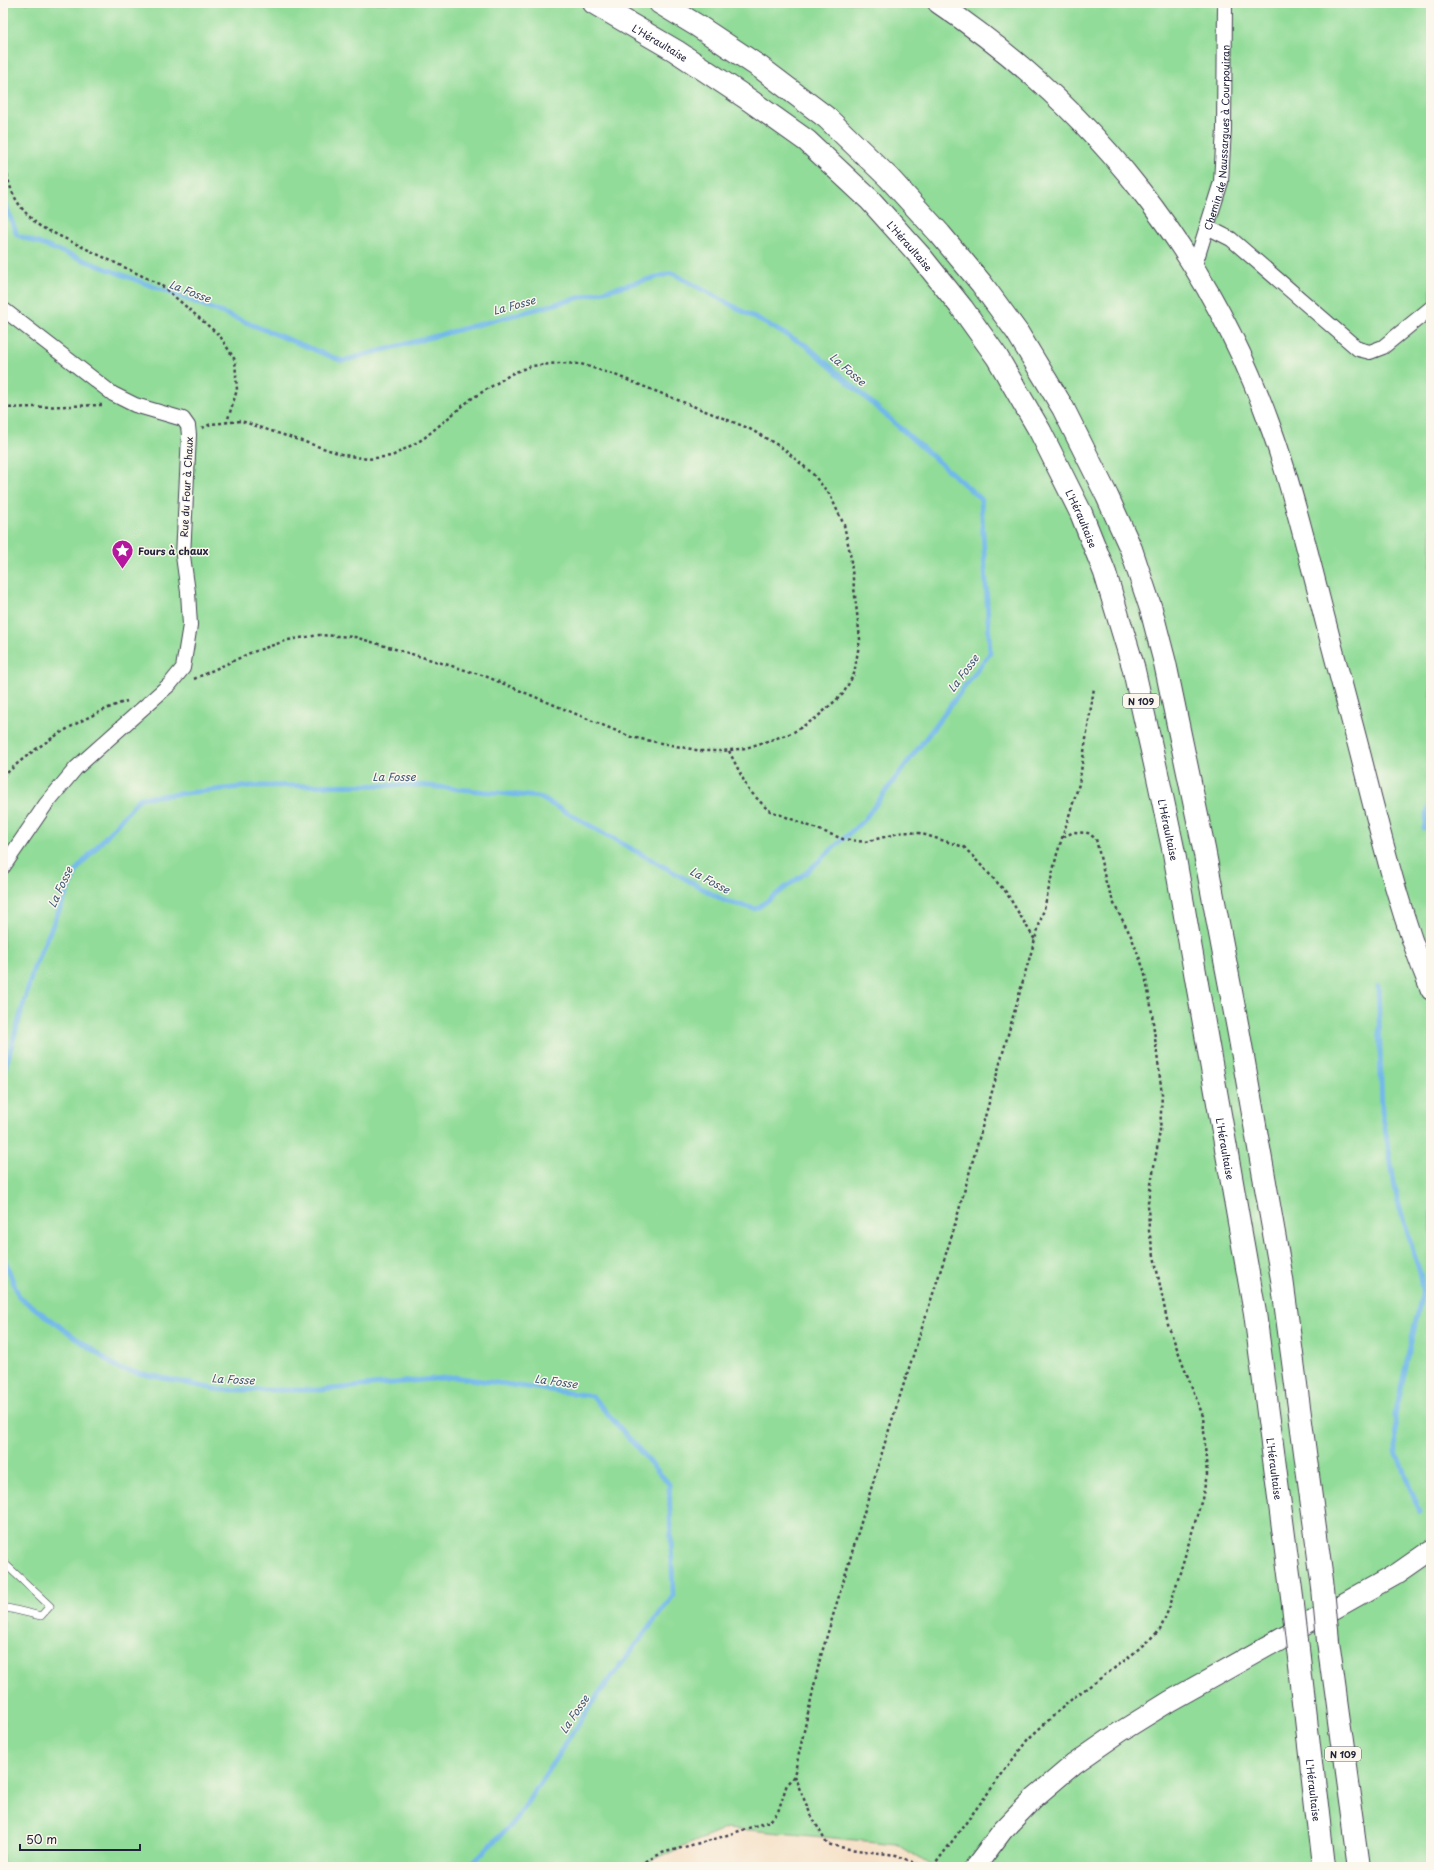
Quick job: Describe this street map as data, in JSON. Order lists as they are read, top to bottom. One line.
{"streets":{"highway":["L'Héraultaise","N 109"],"street":["Chemin de Naussargues à Courpouiran","Rue du Four à Chaux"]},"water":["La Fosse"],"places":{"place":["Fours à chaux"]},"scale_bar":"50 m"}
